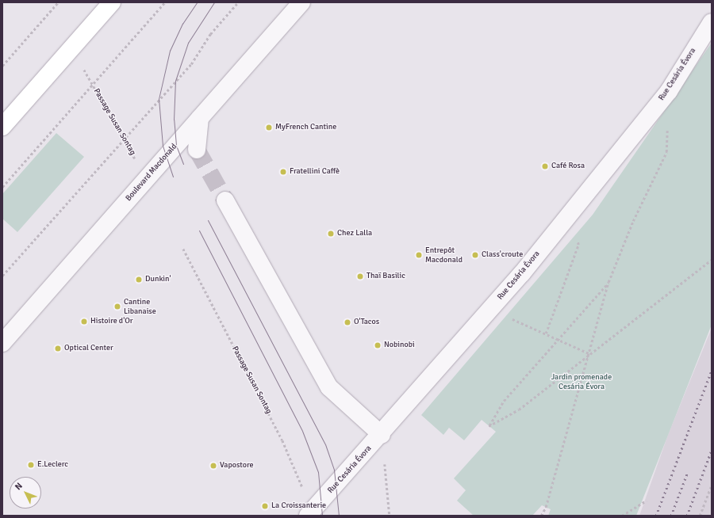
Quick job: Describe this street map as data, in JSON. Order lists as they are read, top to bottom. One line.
{"streets":{"street":["Rue Cesária Évora","Boulevard Macdonald"],"path":["Passage Susan Sontag"]},"crossings":[["Passage Susan Sontag","Boulevard Macdonald"]],"parks":["Jardin promenade Cesária Évora"],"places":["MyFrench Cantine","Café Rosa","Fratellini Caffè","Chez Lalla","Entrepôt Macdonald","Class'croute","Thaï Basilic","Dunkin'","Cantine Libanaise","Histoire d'Or","O'Tacos","Nobinobi","Optical Center","E.Leclerc","Vapostore","La Croissanterie"],"north":"top left"}
